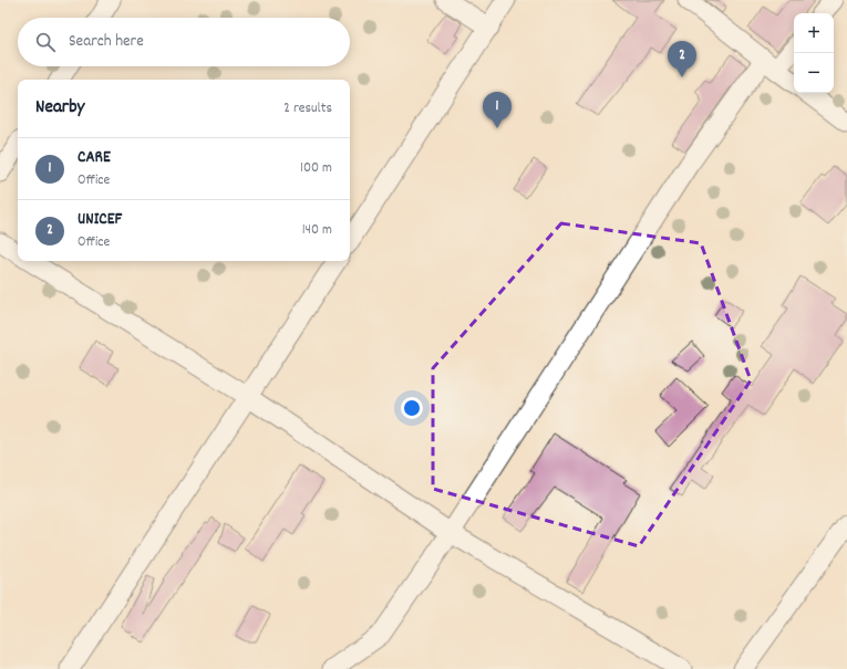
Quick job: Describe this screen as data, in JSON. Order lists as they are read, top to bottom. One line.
{"page":{"map_buttons":["+","−"],"search":"Search here","pins":["2","1"],"heading":["Nearby","2 results"],"list":[{"mark":"1","name":"CARE","note":"Office","value":"100 m"},{"mark":"2","name":"UNICEF","note":"Office","value":"140 m"}]}}
